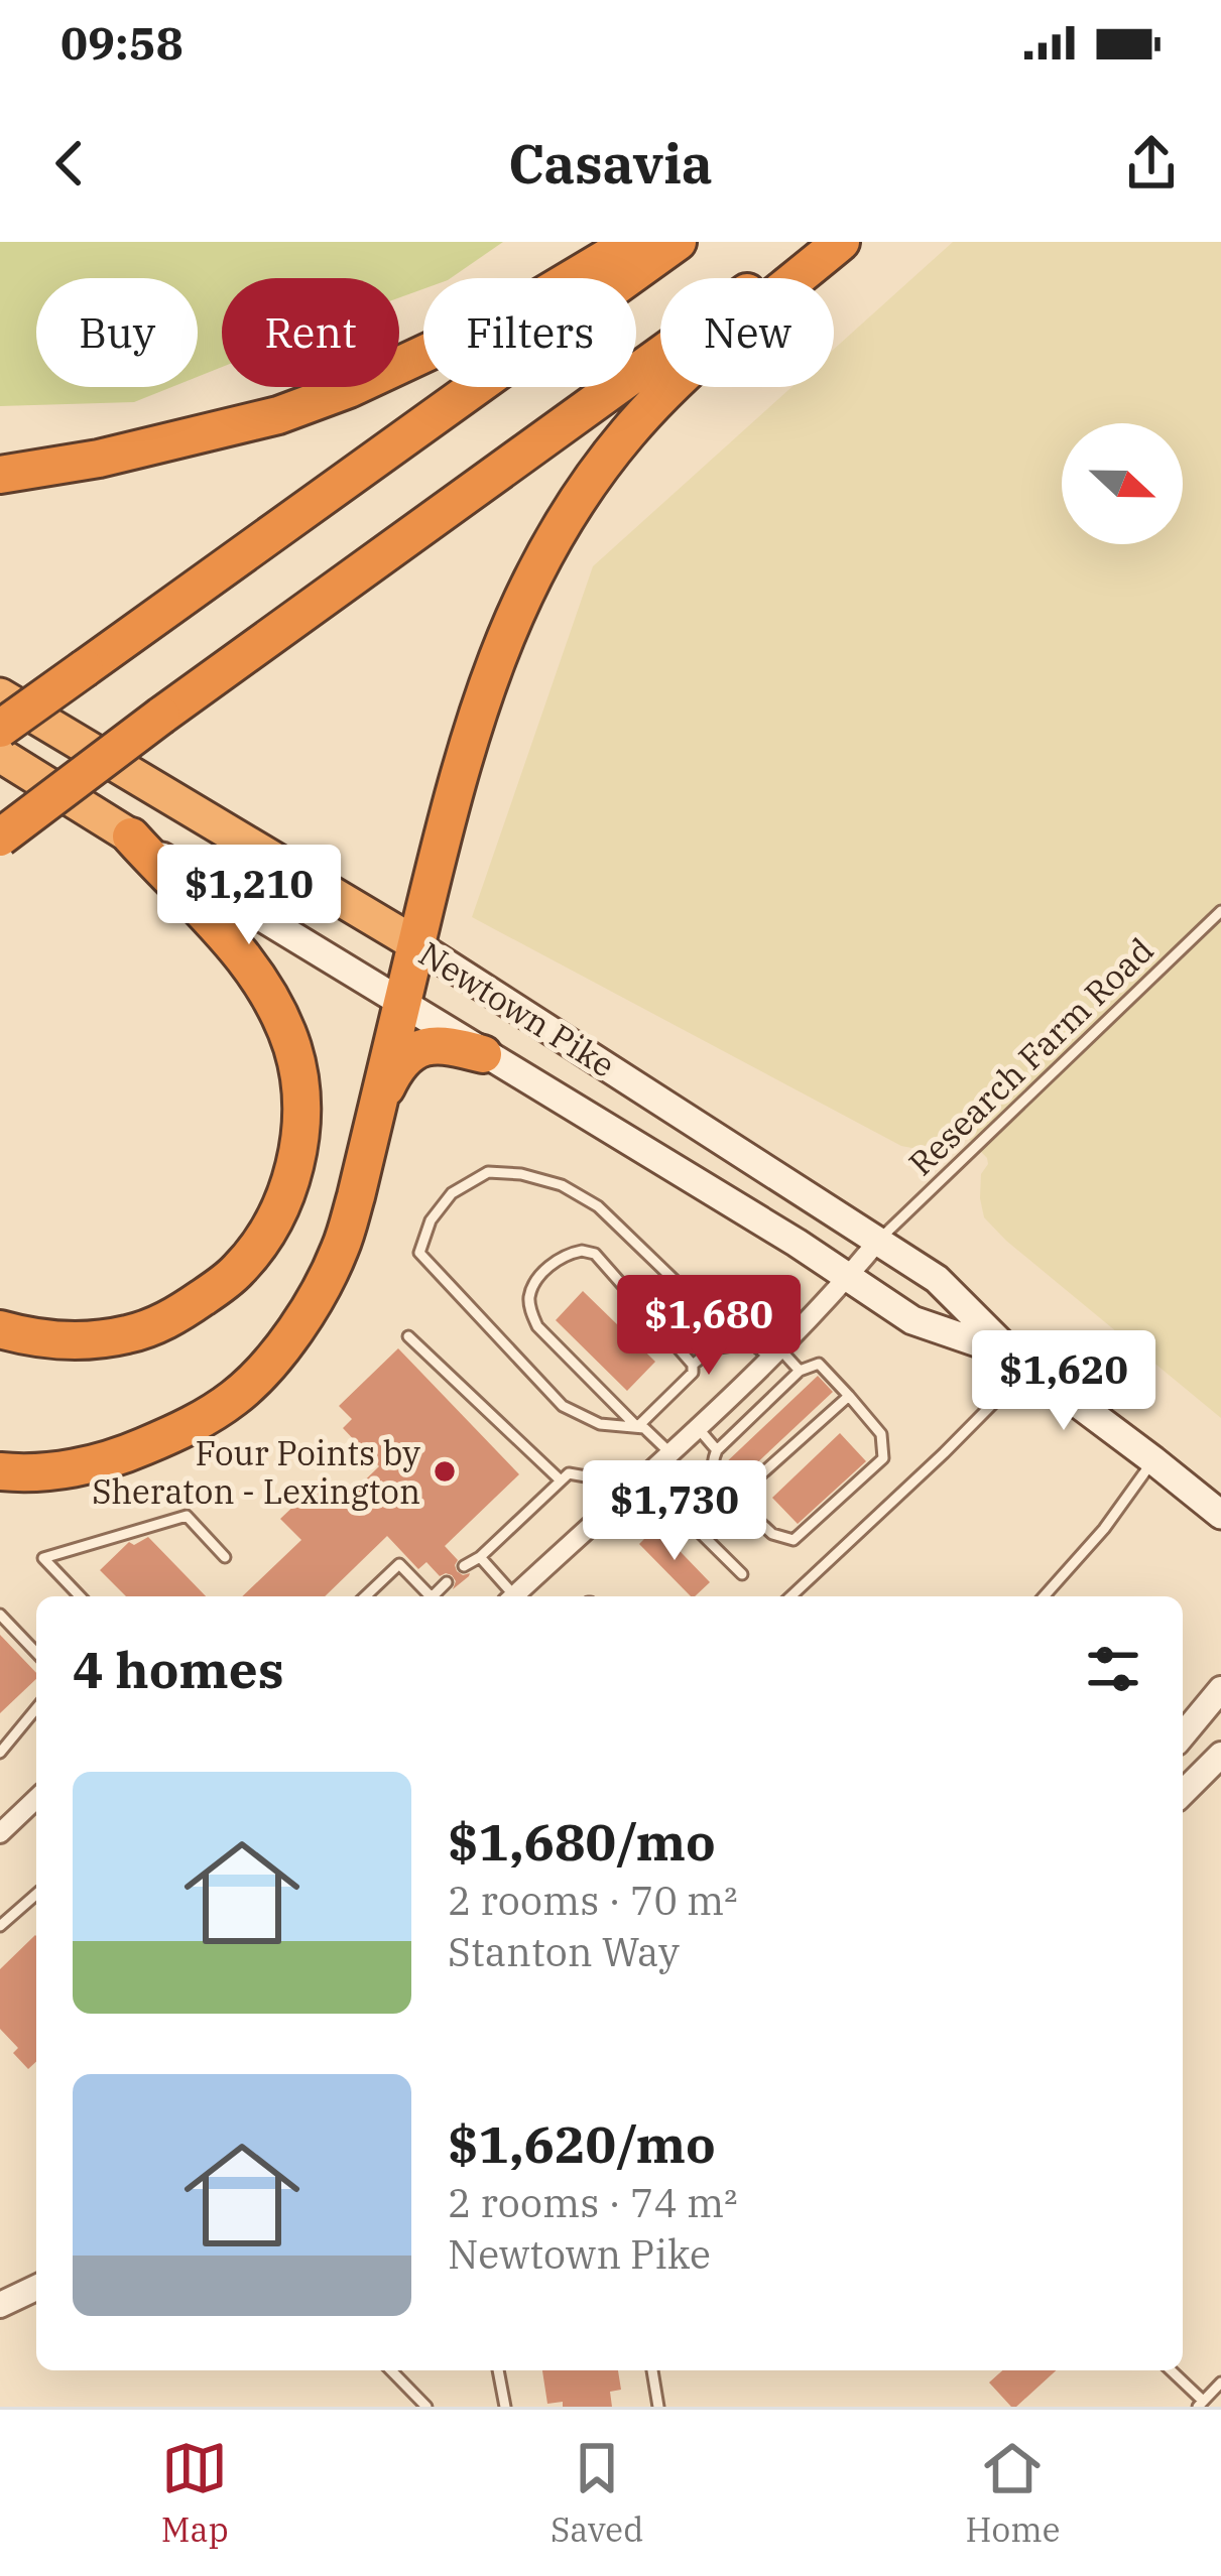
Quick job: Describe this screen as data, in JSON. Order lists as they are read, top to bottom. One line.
{"streets":{"highway":["Newtown Pike"],"lane":["Research Farm Road"]},"crossings":[["Newtown Pike","Research Farm Road"]],"places":["Four Points by Sheraton - Lexington"],"north":"right","page":{"status":"09:58","header":"Casavia","chip":["Buy","Rent","Filters","New"],"price":["$1,210","$1,680","$1,620","$1,730"],"heading":"4 homes","list":[{"name":"$1,680/mo","note":"2 rooms · 70 m² · Stanton Way"},{"name":"$1,620/mo","note":"2 rooms · 74 m² · Newtown Pike"}],"tabs":["Map","Saved","Home"]}}
